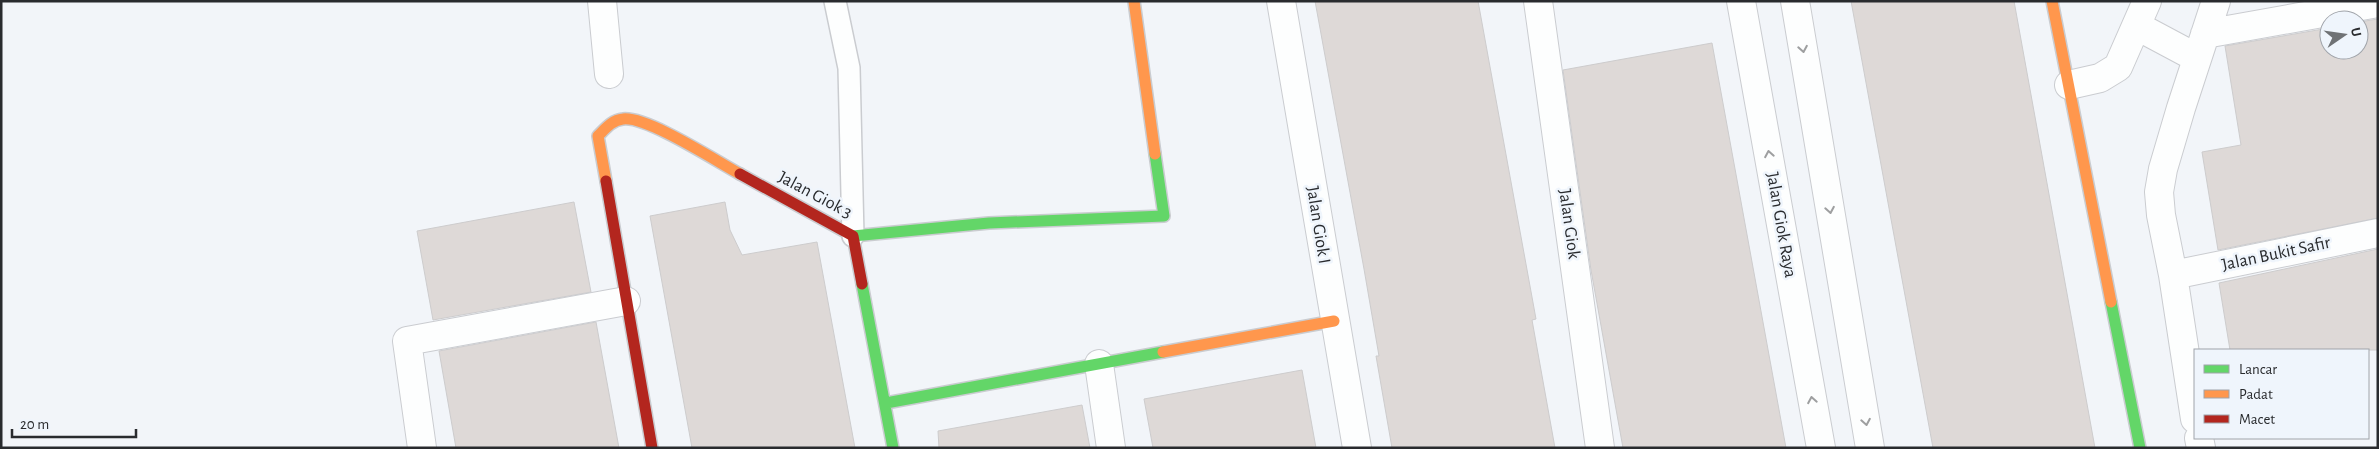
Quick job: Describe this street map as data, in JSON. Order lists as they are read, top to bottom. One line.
{"streets":{"street":["Jalan Giok 3","Jalan Giok","Jalan Giok I","Jalan Giok Raya","Jalan Bukit Safir"]},"legend":["Lancar","Padat","Macet"],"scale_bar":"20 m","north":"right"}
